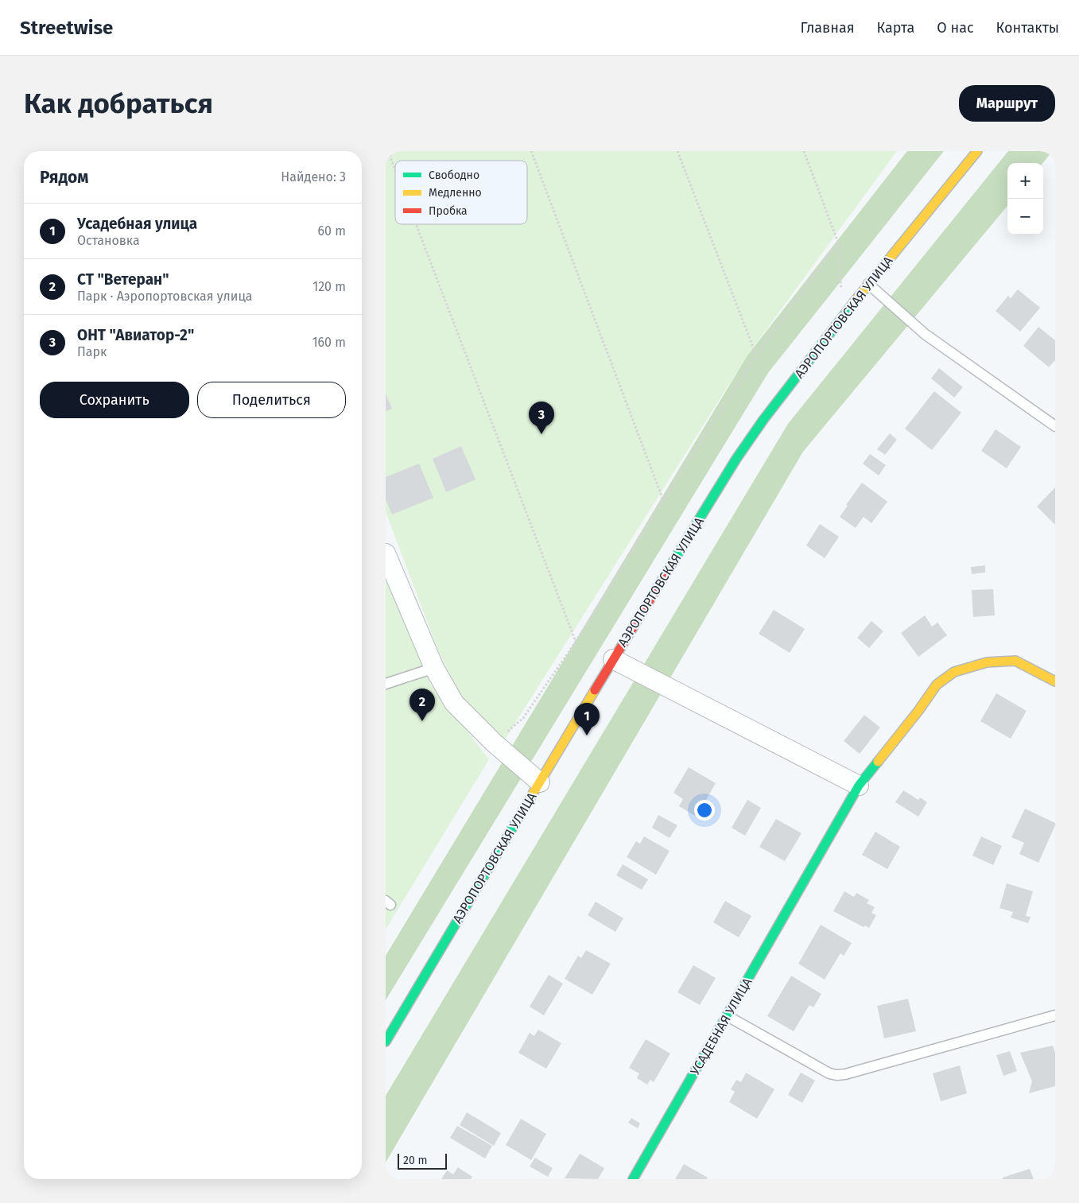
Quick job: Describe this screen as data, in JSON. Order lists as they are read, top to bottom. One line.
{"streets":{"street":["АЭРОПОРТОВСКАЯ УЛИЦА","УСАДЕБНАЯ УЛИЦА"]},"legend":["Свободно","Медленно","Пробка"],"scale_bar":"20 m","page":{"header":"Streetwise","nav":["Главная","Карта","О нас","Контакты"],"buttons":["Маршрут",["Сохранить","Поделиться"]],"title":"Как добраться","heading":["Рядом","Найдено: 3"],"map_buttons":["+","−"],"list":[{"mark":"1","name":"Усадебная улица","note":"Остановка","value":"60 m"},{"mark":"2","name":"СТ \"Ветеран\"","note":"Парк · Аэропортовская улица","value":"120 m"},{"mark":"3","name":"ОНТ \"Авиатор-2\"","note":"Парк","value":"160 m"}],"pins":["3","2","1"],"scale":"20 m"}}
